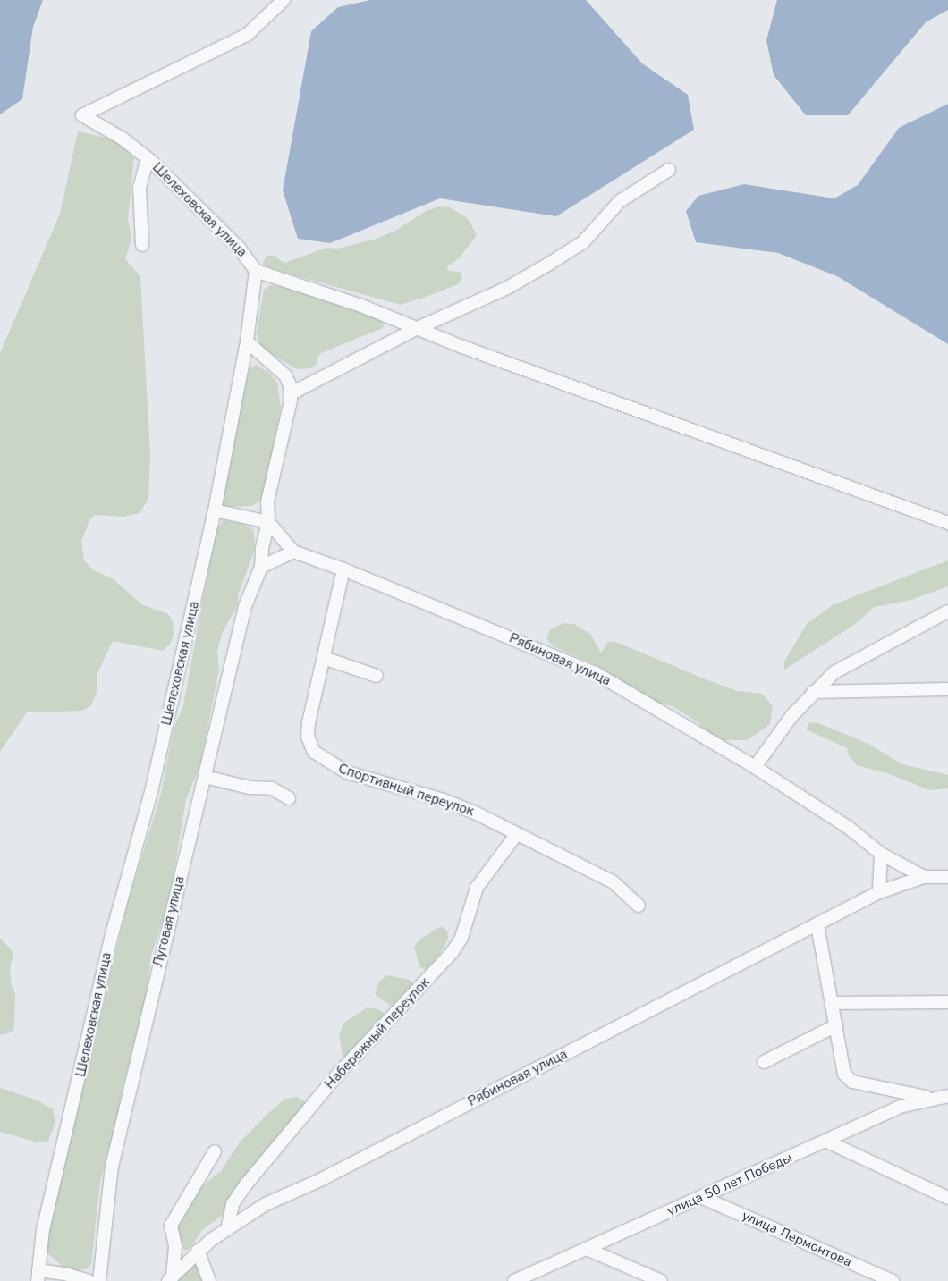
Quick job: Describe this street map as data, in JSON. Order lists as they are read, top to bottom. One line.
{"streets":{"street":["Шелеховская улица","Рябиновая улица","Спортивный переулок","Луговая улица","Набережный переулок","улица 50 лет Победы","улица Лермонтова"]},"crossings":[["Рябиновая улица","Спортивный переулок"],["Рябиновая улица","Набережный переулок"],["Спортивный переулок","Набережный переулок"],["улица 50 лет Победы","улица Лермонтова"]]}
